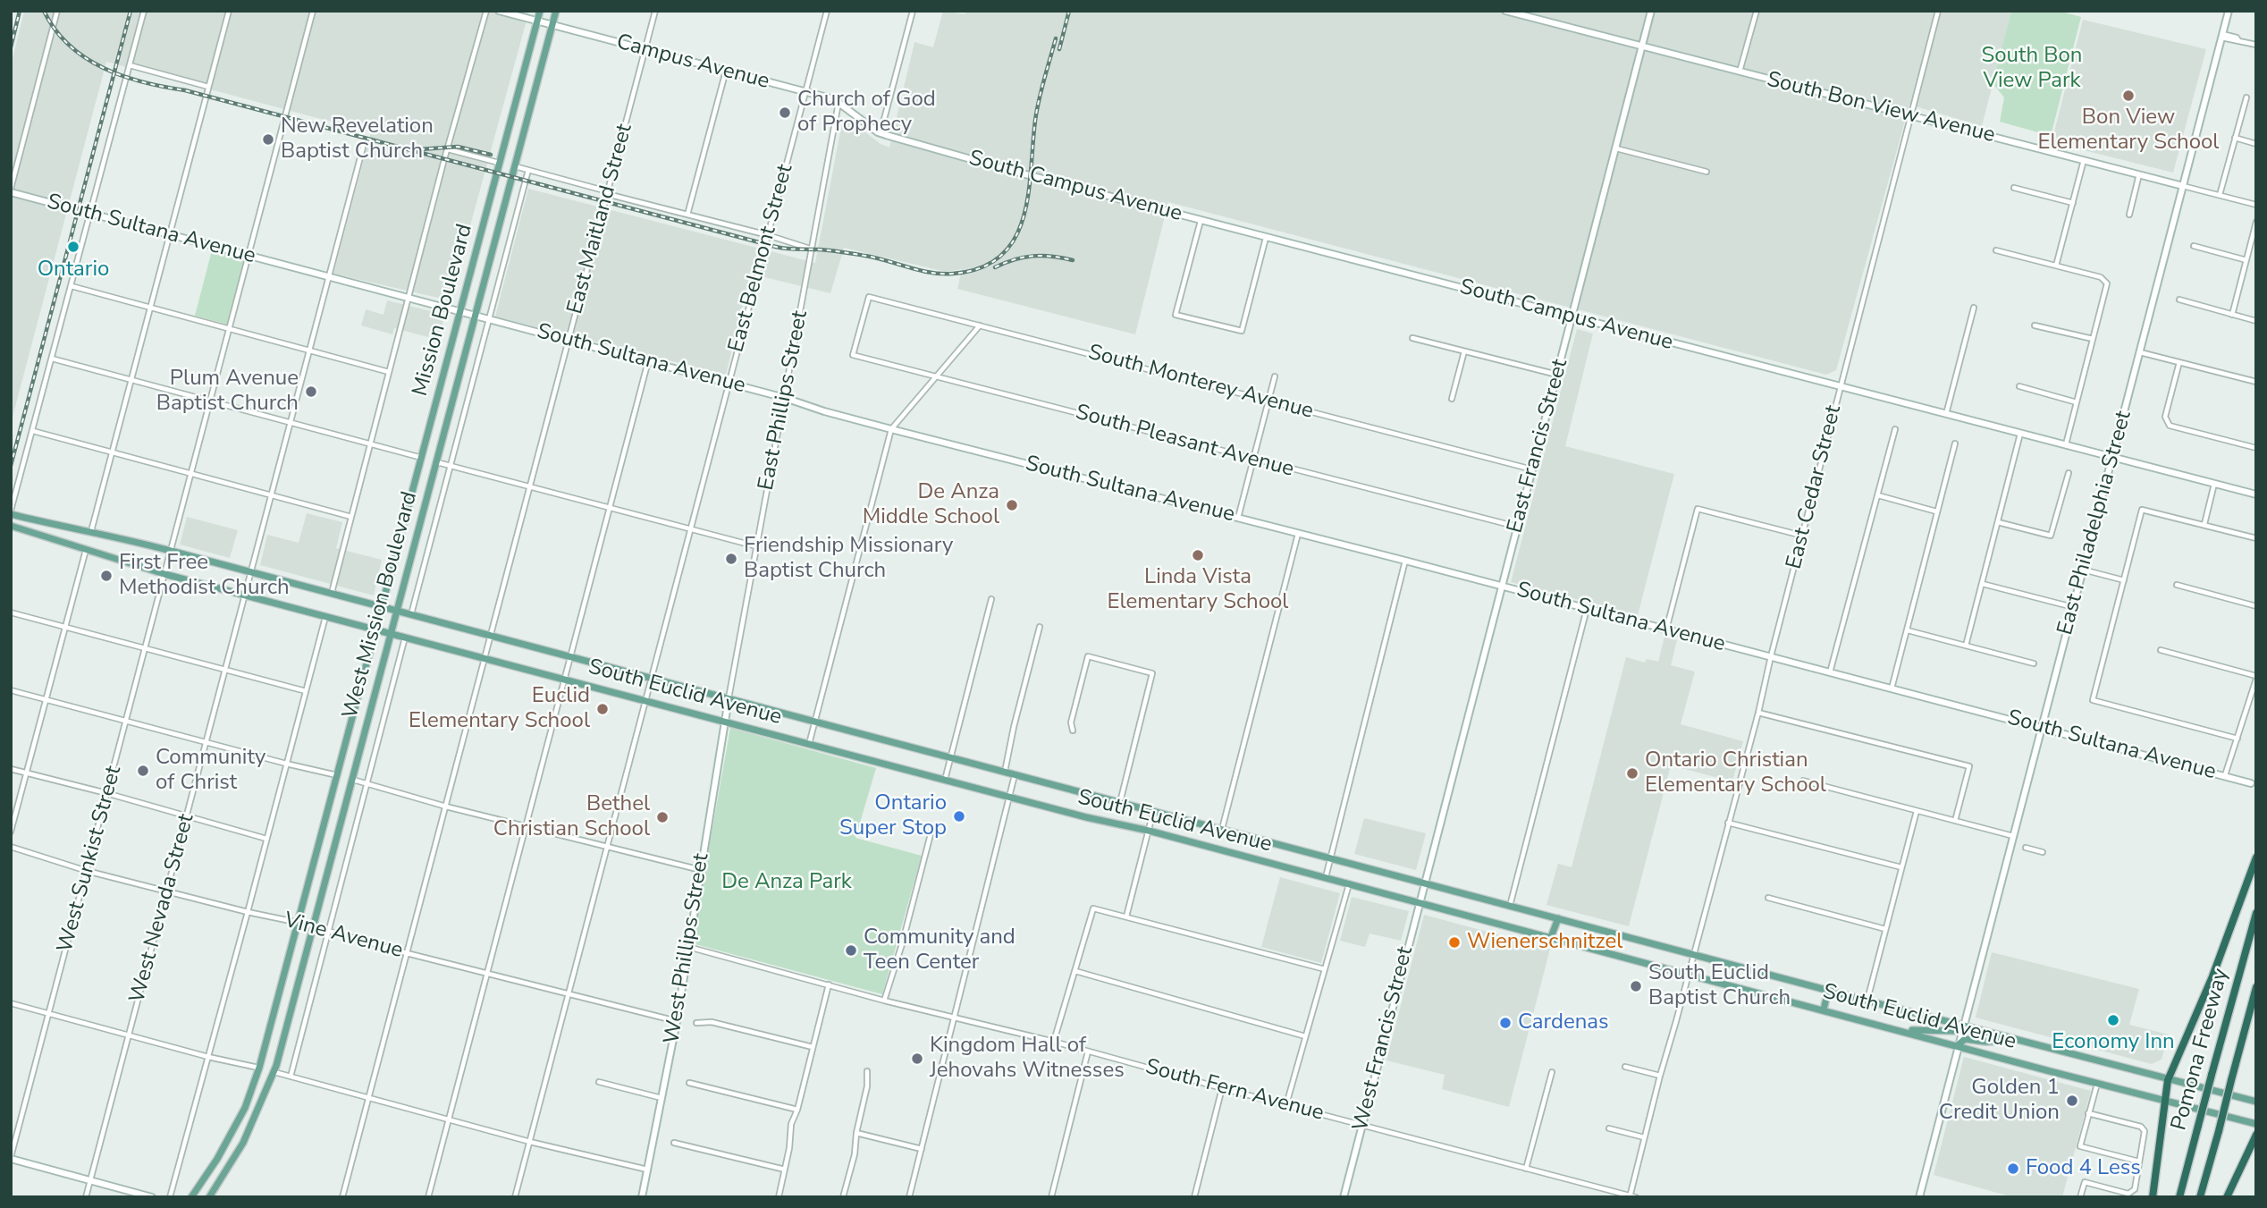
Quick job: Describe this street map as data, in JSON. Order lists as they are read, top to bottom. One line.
{"streets":{"highway":["Pomona Freeway"],"main road":["Mission Boulevard","West Mission Boulevard","South Euclid Avenue"],"street":["Campus Avenue","South Bon View Avenue","South Campus Avenue","East Maitland Street","South Sultana Avenue","East Belmont Street","South Monterey Avenue","East Phillips Street","South Pleasant Avenue","East Francis Street","East Cedar Street","East Philadelphia Street","West Sunkist Street","West Nevada Street","Vine Avenue","West Phillips Street","West Francis Street","South Fern Avenue"]},"crossings":[["Campus Avenue","South Campus Avenue"],["Campus Avenue","East Maitland Street"],["Campus Avenue","East Belmont Street"],["Campus Avenue","Mission Boulevard"],["Campus Avenue","East Phillips Street"],["Campus Avenue","West Mission Boulevard"],["South Bon View Avenue","East Francis Street"],["South Bon View Avenue","East Cedar Street"],["South Bon View Avenue","East Philadelphia Street"],["South Campus Avenue","East Francis Street"],["South Campus Avenue","East Cedar Street"],["South Campus Avenue","East Philadelphia Street"],["East Maitland Street","South Sultana Avenue"],["East Maitland Street","South Euclid Avenue"],["East Maitland Street","Vine Avenue"],["South Sultana Avenue","East Belmont Street"],["South Sultana Avenue","Mission Boulevard"],["South Sultana Avenue","East Phillips Street"],["South Sultana Avenue","East Francis Street"],["South Sultana Avenue","East Cedar Street"],["South Sultana Avenue","East Philadelphia Street"],["South Sultana Avenue","West Mission Boulevard"],["South Sultana Avenue","West Sunkist Street"],["South Sultana Avenue","West Nevada Street"],["East Belmont Street","South Euclid Avenue"],["East Belmont Street","Vine Avenue"],["Mission Boulevard","West Mission Boulevard"],["Mission Boulevard","South Euclid Avenue"],["South Monterey Avenue","South Pleasant Avenue"],["South Monterey Avenue","East Francis Street"],["East Phillips Street","South Euclid Avenue"],["East Phillips Street","West Phillips Street"],["South Pleasant Avenue","East Francis Street"],["East Francis Street","South Euclid Avenue"],["East Francis Street","West Francis Street"],["East Cedar Street","South Euclid Avenue"],["East Cedar Street","South Fern Avenue"],["East Philadelphia Street","South Euclid Avenue"],["West Mission Boulevard","South Euclid Avenue"],["West Mission Boulevard","Vine Avenue"],["South Euclid Avenue","West Sunkist Street"],["South Euclid Avenue","West Nevada Street"],["South Euclid Avenue","West Phillips Street"],["South Euclid Avenue","West Francis Street"],["West Sunkist Street","Vine Avenue"],["West Nevada Street","Vine Avenue"],["Vine Avenue","West Phillips Street"],["West Phillips Street","South Fern Avenue"],["West Francis Street","South Fern Avenue"]],"parks":["South Bon View Park","De Anza Park"],"places":["Bon View Elementary School","Church of God of Prophecy","New Revelation Baptist Church","Ontario","Plum Avenue Baptist Church","De Anza Middle School","Linda Vista Elementary School","Friendship Missionary Baptist Church","First Free Methodist Church","Euclid Elementary School","Community of Christ","Ontario Christian Elementary School","Ontario Super Stop","Bethel Christian School","Wienerschnitzel","Community and Teen Center","South Euclid Baptist Church","Economy Inn","Cardenas","Kingdom Hall of Jehovahs Witnesses","Golden 1 Credit Union","Food 4 Less"]}
